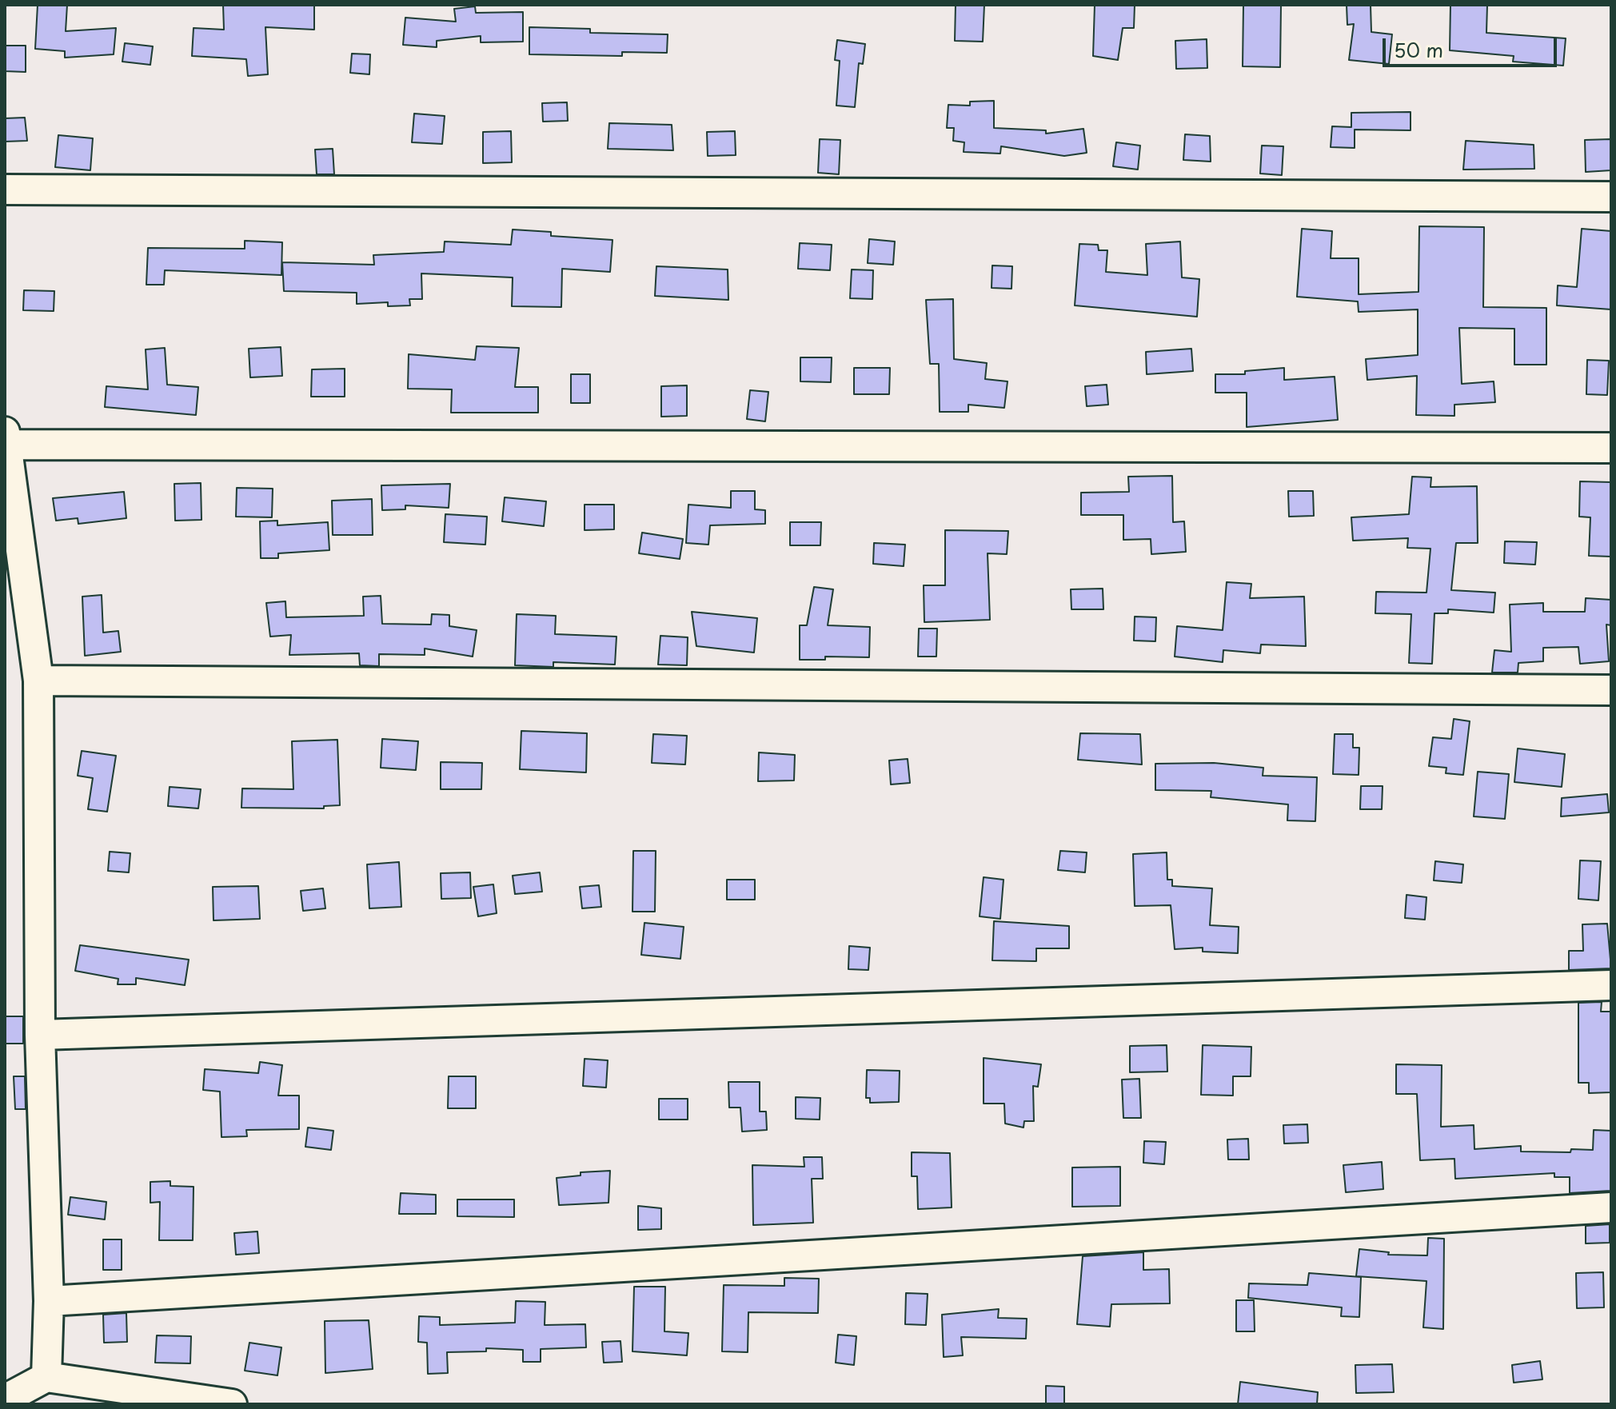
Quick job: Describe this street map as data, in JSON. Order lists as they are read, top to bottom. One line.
{"scale_bar":"50 m"}
